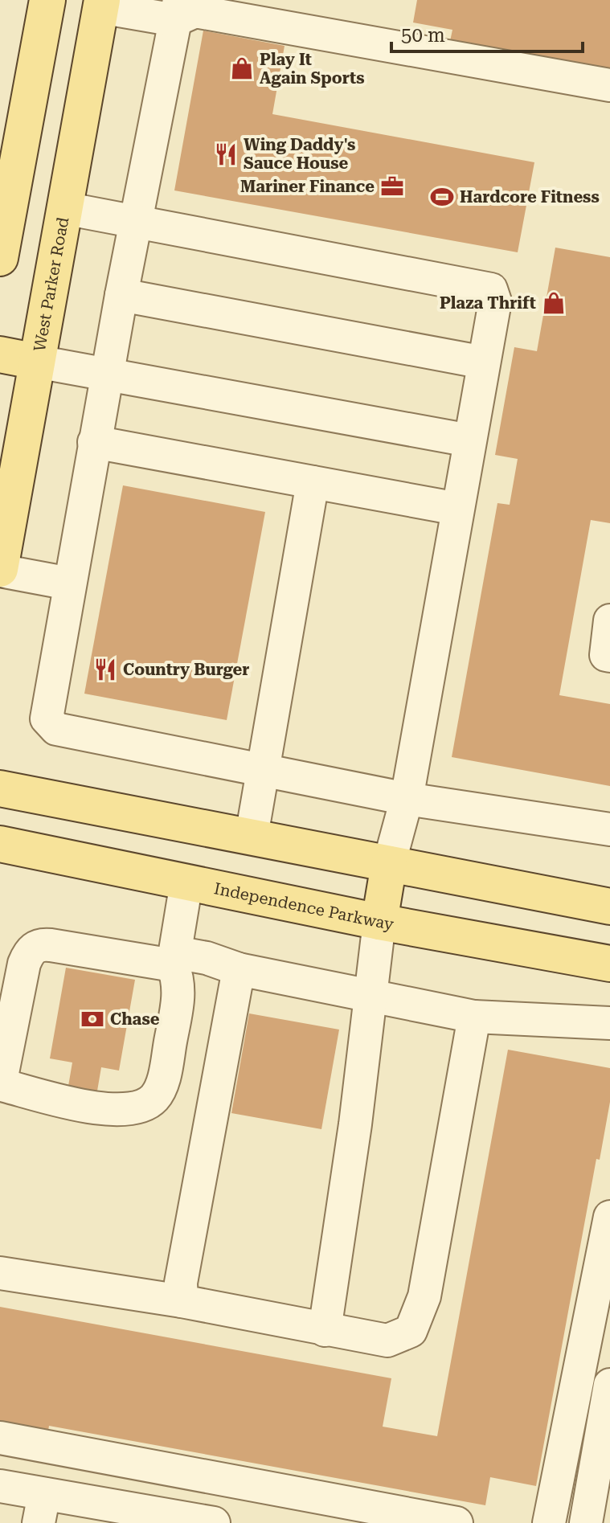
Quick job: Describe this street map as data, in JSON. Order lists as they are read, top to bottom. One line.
{"streets":{"main road":["West Parker Road","Independence Parkway"]},"places":{"shop":["Play It Again Sports","Plaza Thrift"],"restaurant":["Wing Daddy's Sauce House","Country Burger"],"office":["Mariner Finance"],"sports":["Hardcore Fitness"],"bank":["Chase"]},"scale_bar":"50 m"}
